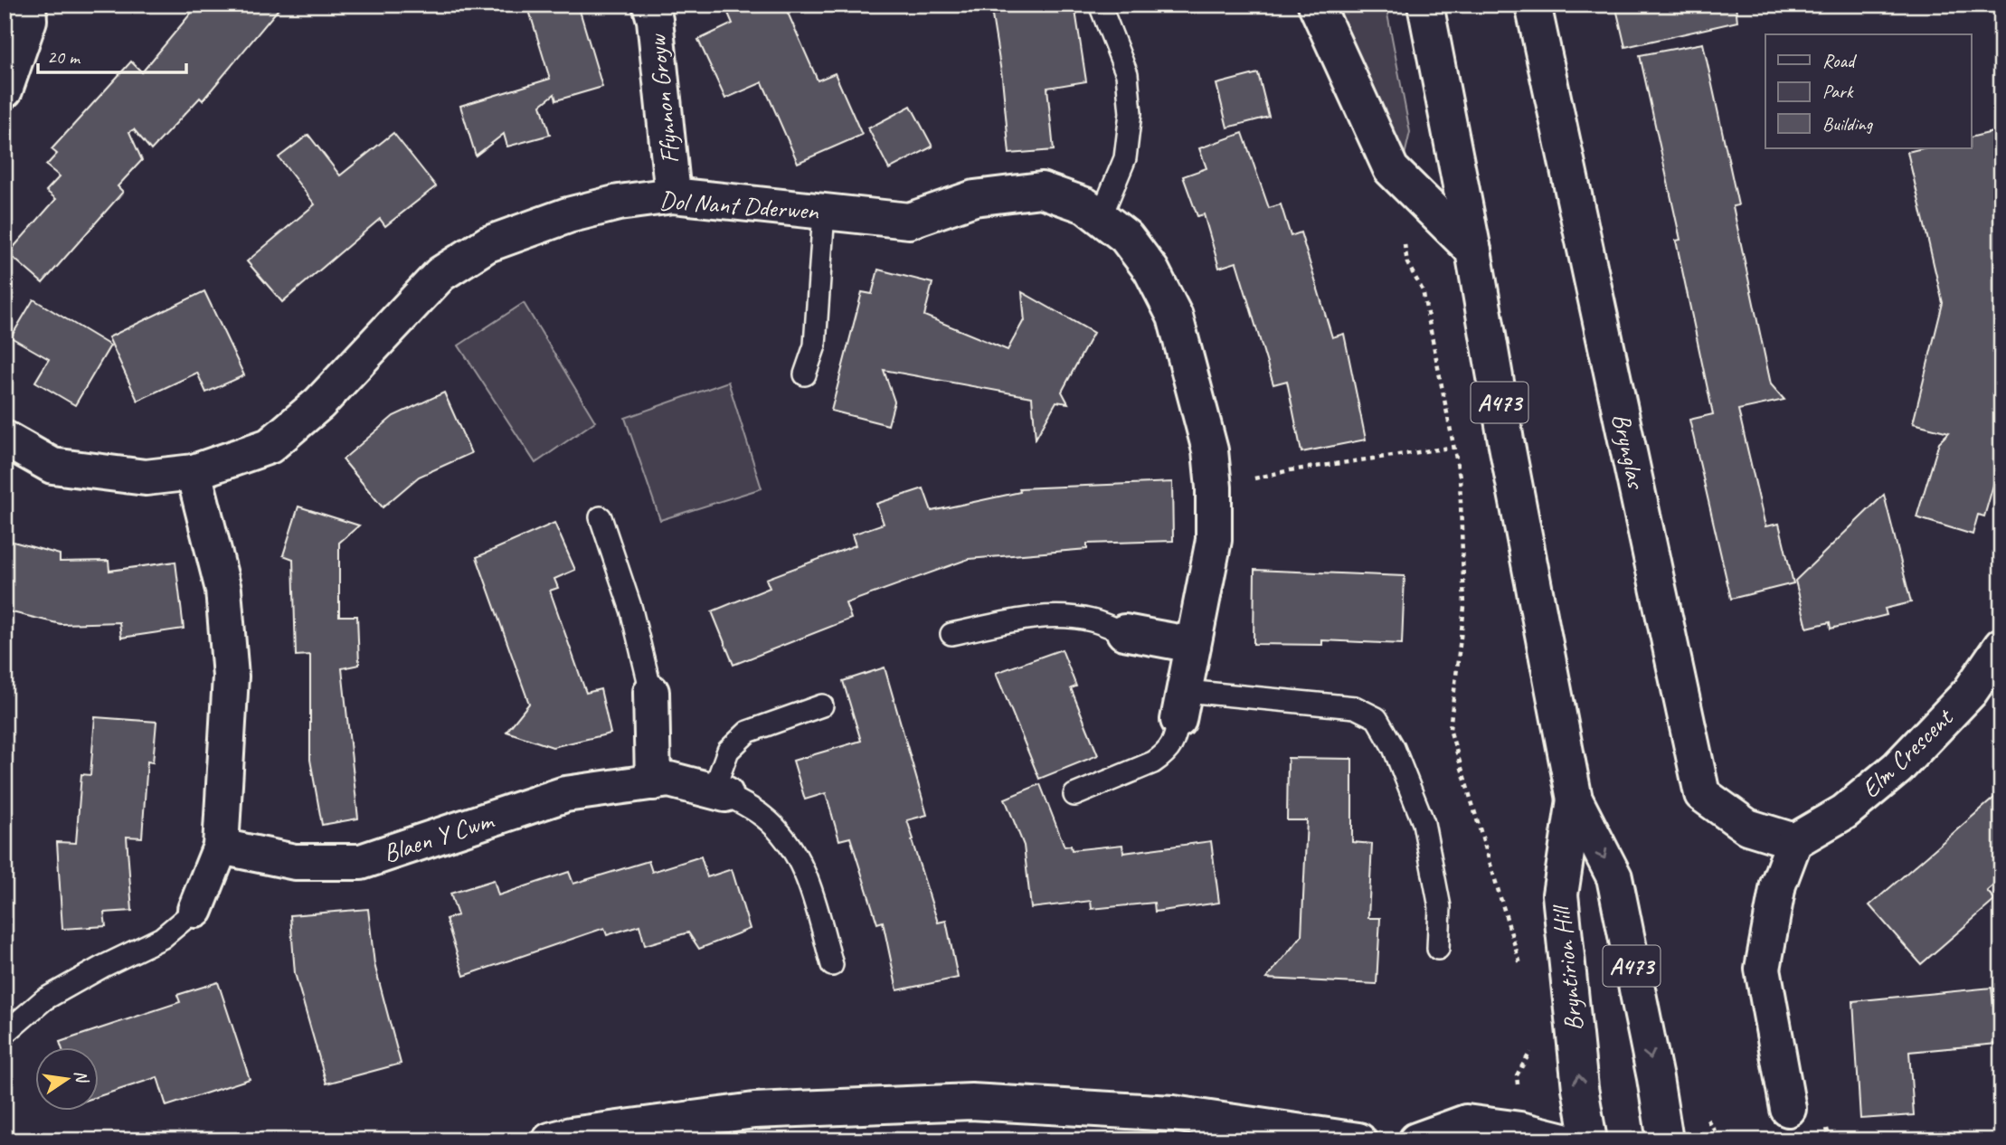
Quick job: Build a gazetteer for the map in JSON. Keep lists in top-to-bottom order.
{
  "streets": {
    "street": [
      "Ffynnon Groyw",
      "Dol Nant Dderwen",
      "A473",
      "Brynglas",
      "Elm Crescent",
      "Blaen Y Cwm",
      "Bryntirion Hill"
    ]
  },
  "crossings": [
    ["Ffynnon Groyw", "Dol Nant Dderwen"],
    ["A473", "Bryntirion Hill"],
    ["Brynglas", "Elm Crescent"]
  ],
  "legend": ["Road", "Park", "Building"],
  "scale_bar": "20 m",
  "north": "right"
}
